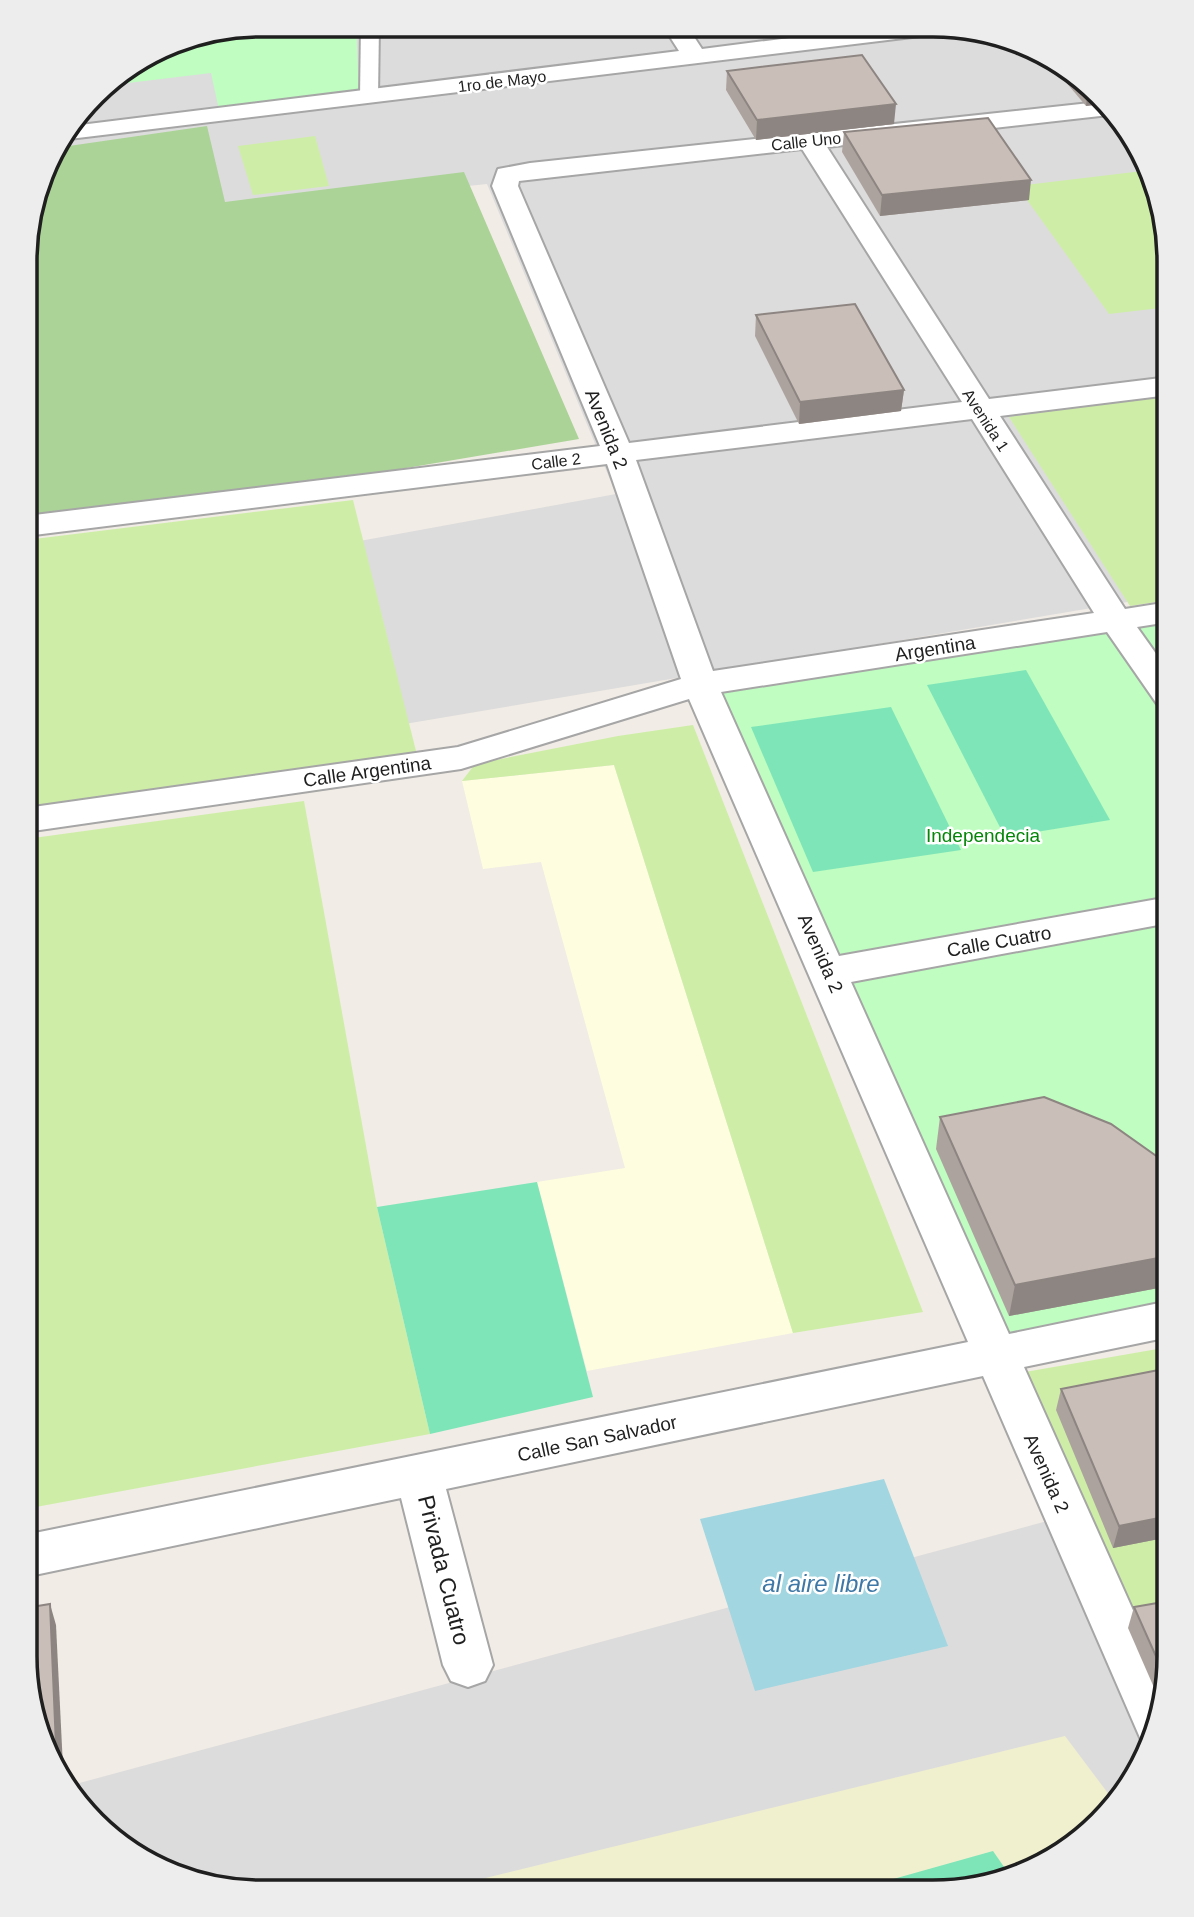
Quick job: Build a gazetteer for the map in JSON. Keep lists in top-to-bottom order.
{
  "streets": {
    "street": [
      "1ro de Mayo",
      "Calle Uno",
      "Avenida 1",
      "Avenida 2",
      "Calle 2",
      "Argentina",
      "Calle Argentina",
      "Calle Cuatro",
      "Calle San Salvador",
      "Privada Cuatro"
    ]
  },
  "crossings": [
    ["Calle Uno", "Avenida 1"],
    ["Calle Uno", "Avenida 2"],
    ["Avenida 1", "Calle 2"],
    ["Avenida 1", "Argentina"],
    ["Avenida 2", "Calle 2"],
    ["Avenida 2", "Argentina"],
    ["Avenida 2", "Calle Argentina"],
    ["Avenida 2", "Calle Cuatro"],
    ["Avenida 2", "Calle San Salvador"],
    ["Argentina", "Calle Argentina"],
    ["Calle San Salvador", "Privada Cuatro"]
  ],
  "water": ["al aire libre"],
  "parks": ["Independecia"]
}
